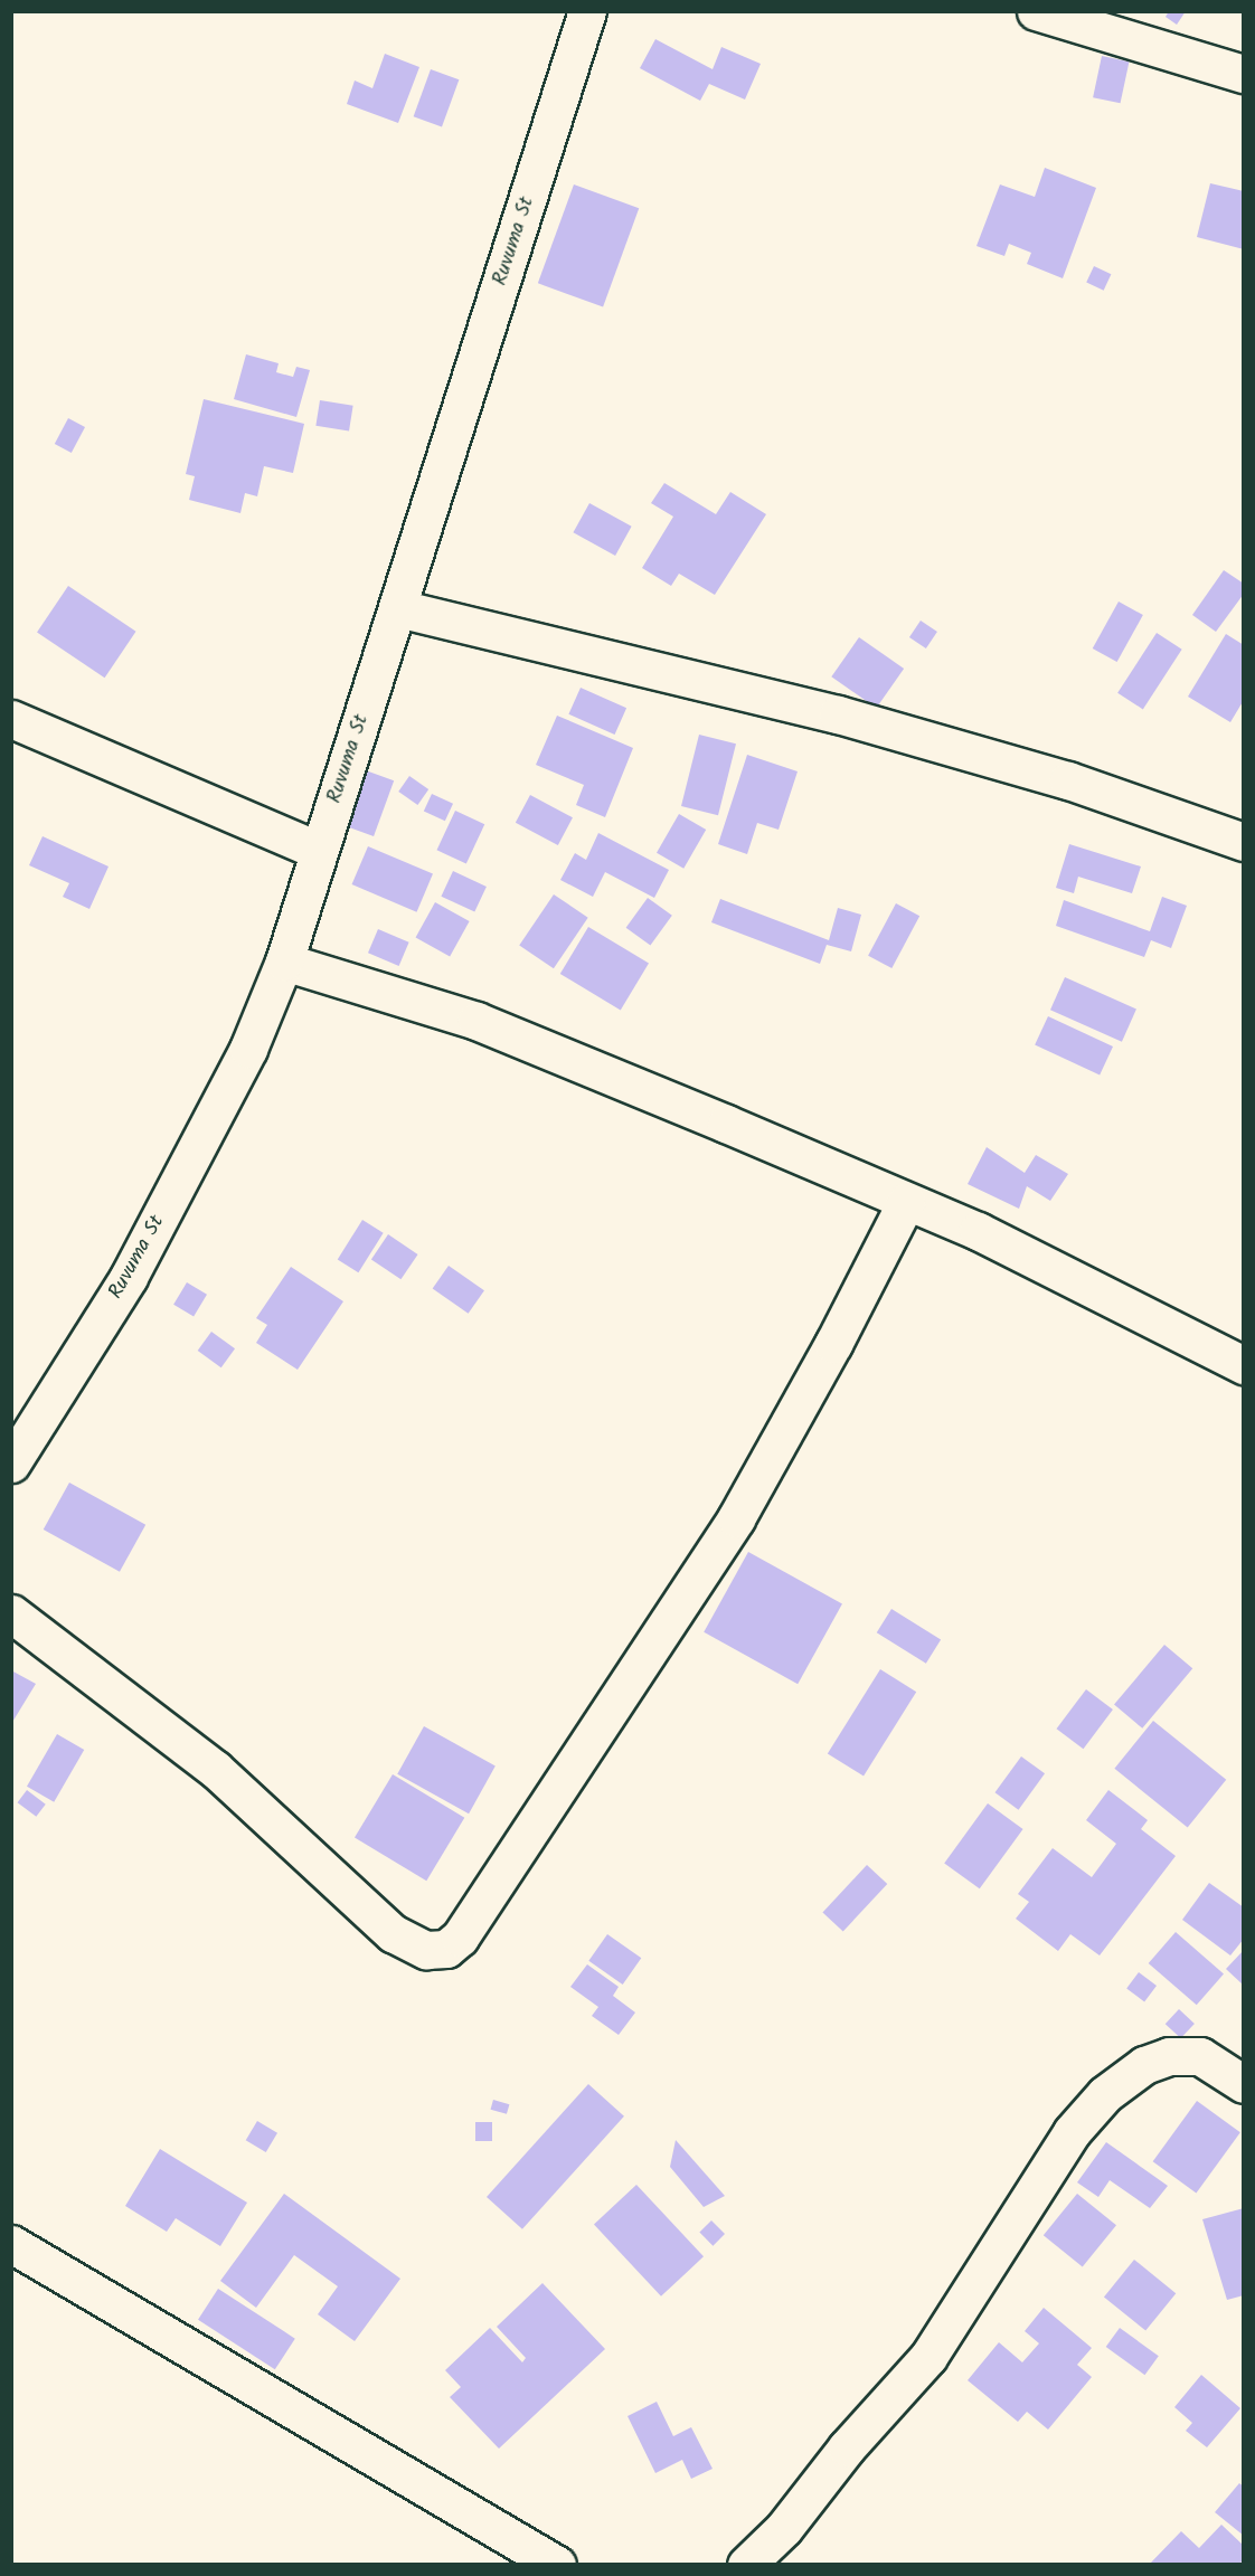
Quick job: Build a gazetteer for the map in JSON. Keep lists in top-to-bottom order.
{
  "streets": {
    "street": ["Ruvuma St"]
  }
}
